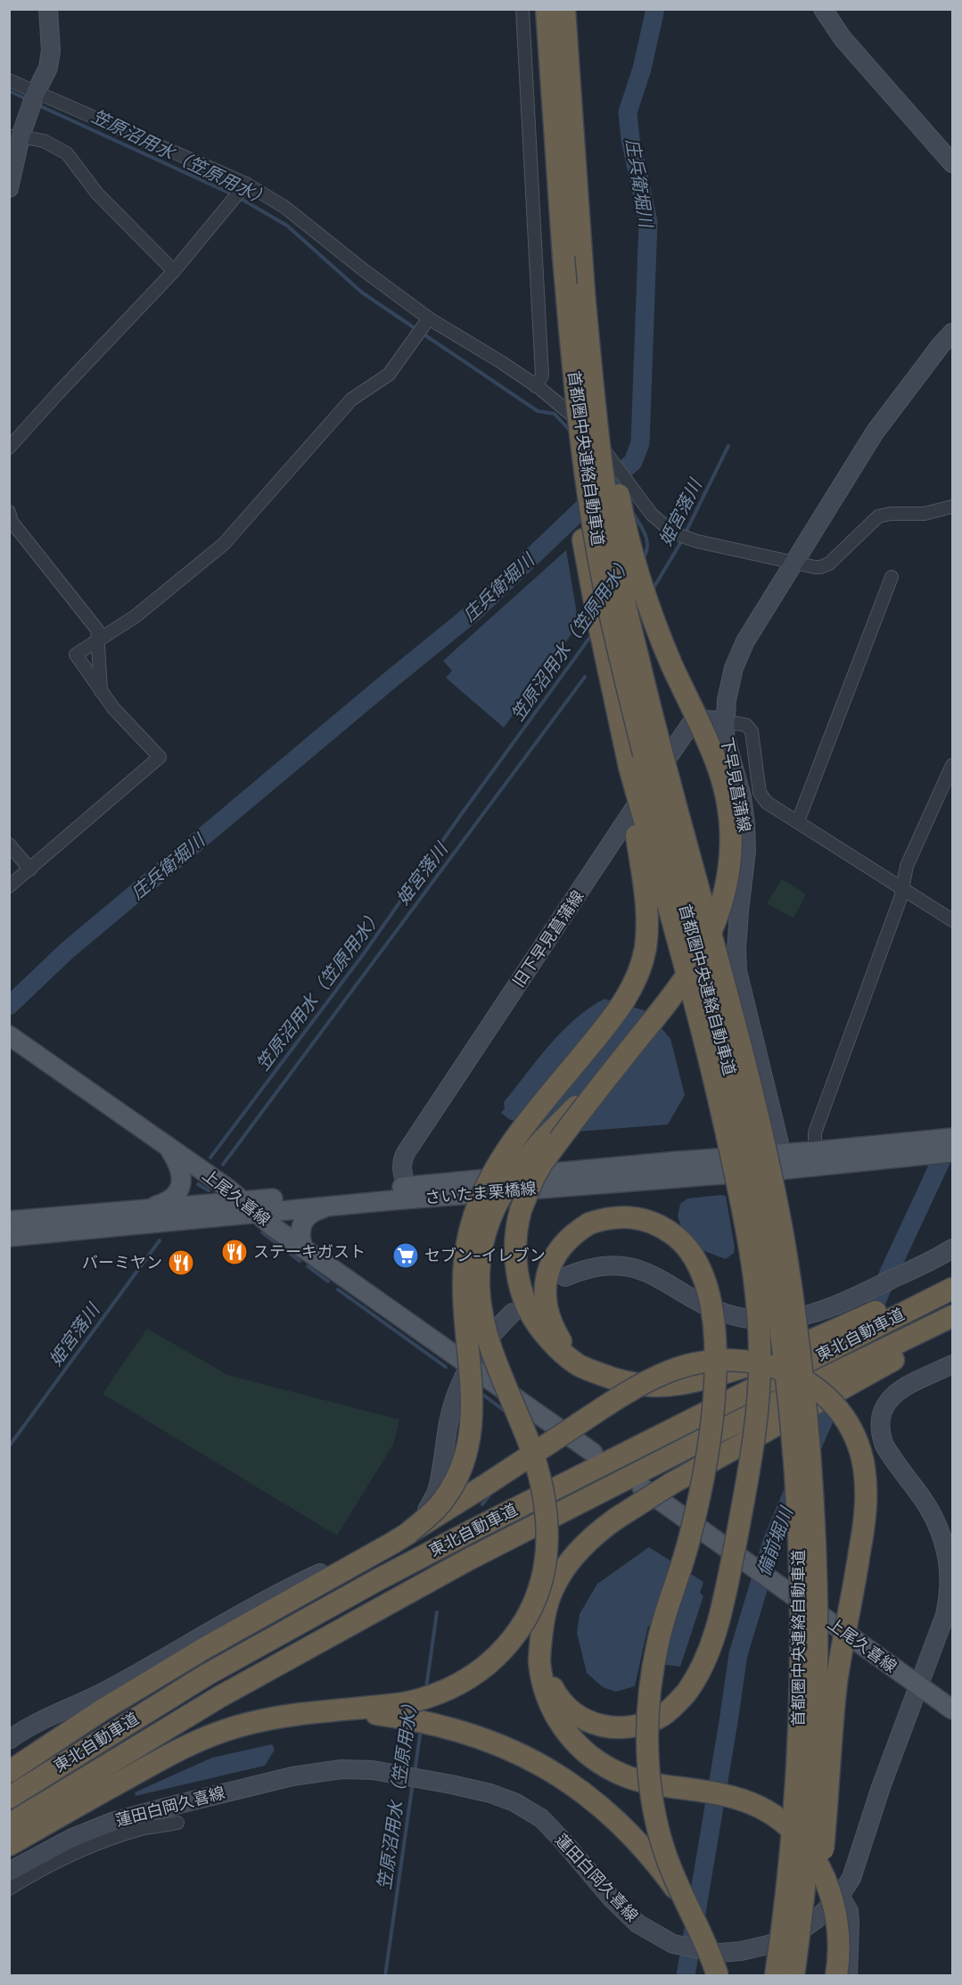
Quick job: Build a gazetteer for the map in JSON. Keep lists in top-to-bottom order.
{
  "streets": {
    "highway": ["首都圏中央連絡自動車道", "東北自動車道"],
    "main road": [
      "下早見菖蒲線",
      "旧下早見菖蒲線",
      "さいたま栗橋線",
      "上尾久喜線",
      "蓮田白岡久喜線"
    ]
  },
  "crossings": [
    ["下早見菖蒲線", "旧下早見菖蒲線"],
    ["下早見菖蒲線", "さいたま栗橋線"],
    ["旧下早見菖蒲線", "さいたま栗橋線"],
    ["さいたま栗橋線", "上尾久喜線"],
    ["上尾久喜線", "蓮田白岡久喜線"]
  ],
  "water": [
    "笠原沼用水（笠原用水）",
    "庄兵衛堀川",
    "姫宮落川",
    "備前堀川"
  ],
  "places": {
    "restaurant": ["ステーキガスト", "バーミヤン"],
    "supermarket": ["セブン-イレブン"]
  }
}
